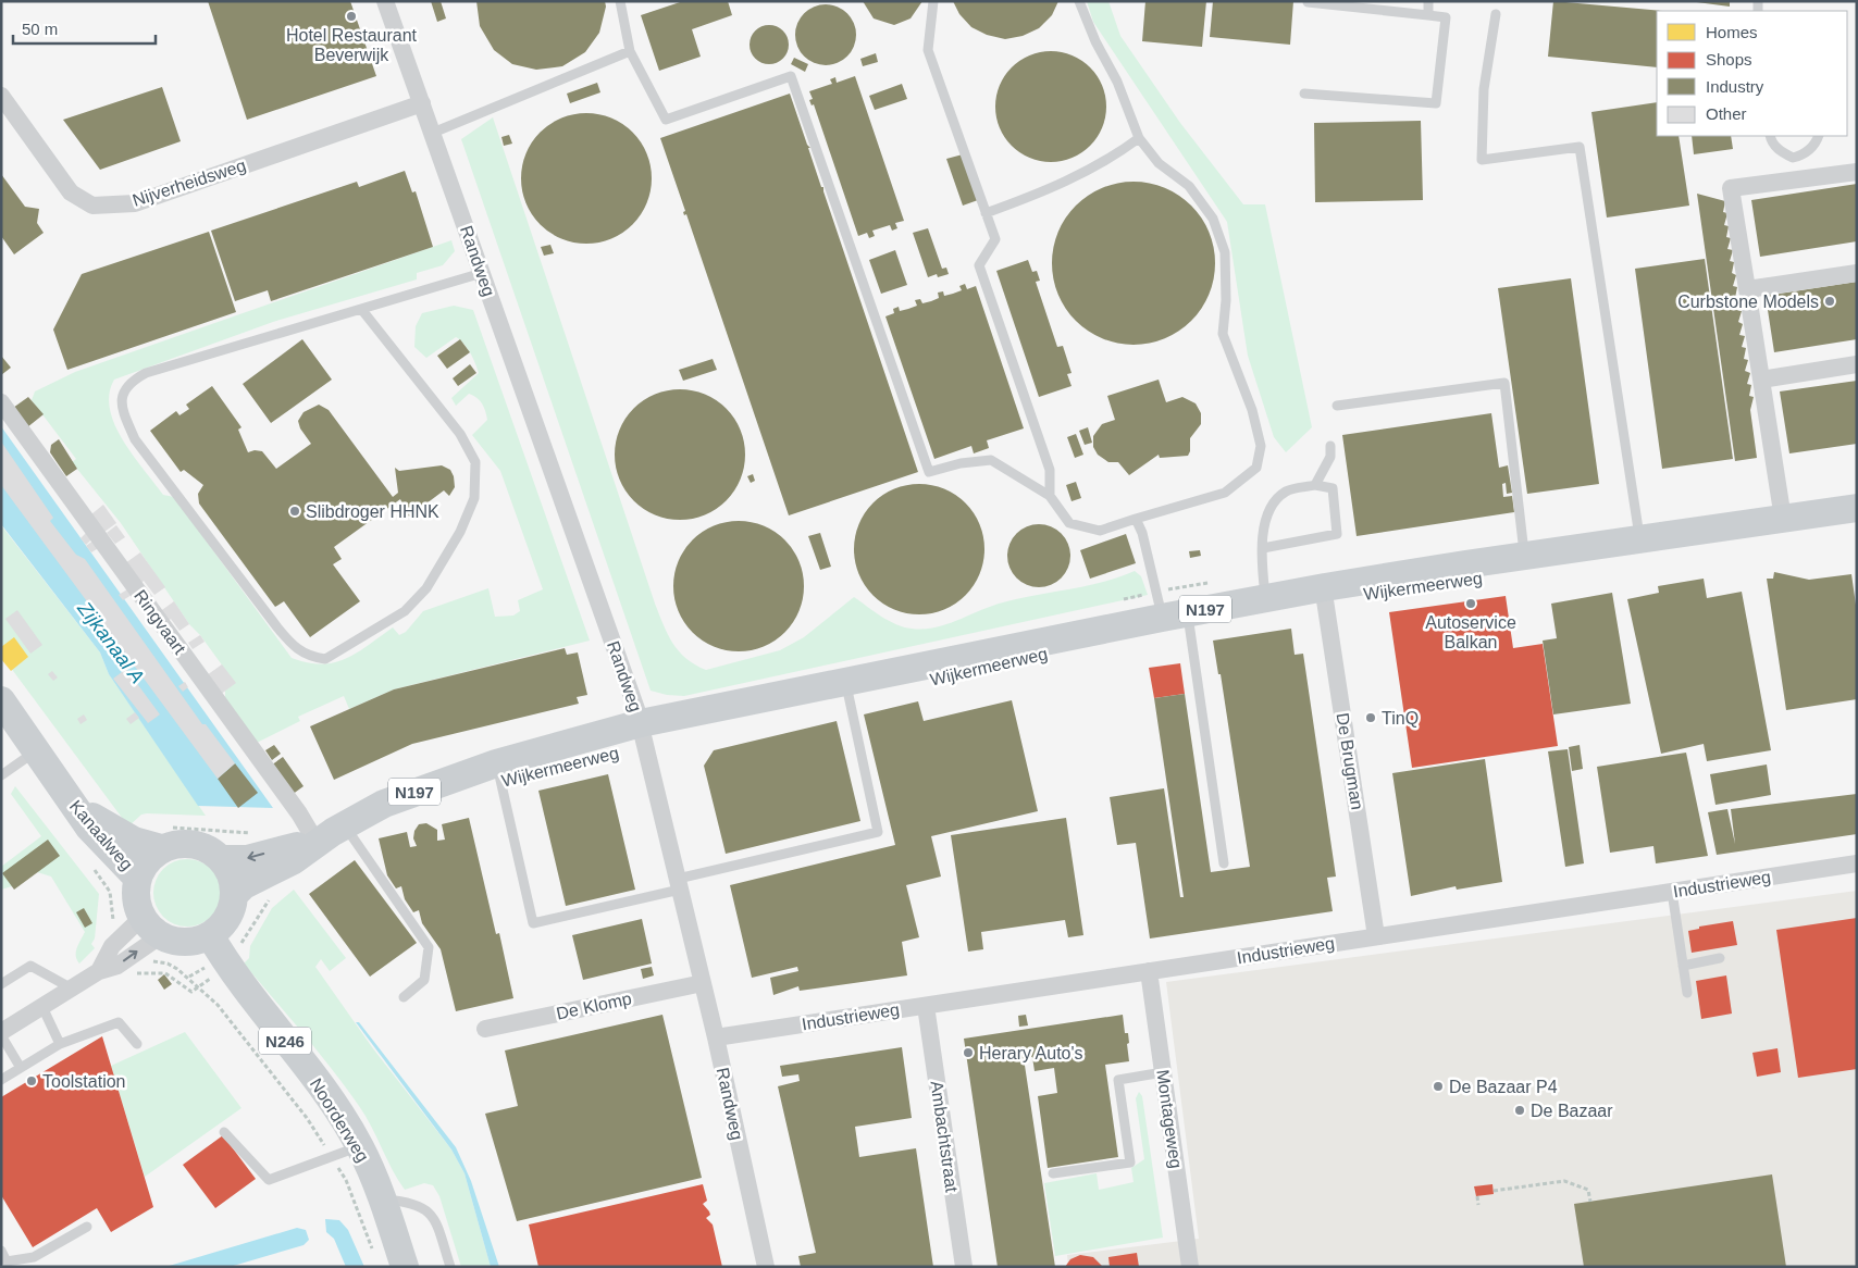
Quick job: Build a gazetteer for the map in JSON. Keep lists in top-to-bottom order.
{
  "streets": {
    "main road": [
      "Wijkermeerweg",
      "N197",
      "Kanaalweg",
      "N246",
      "Noorderweg"
    ],
    "street": [
      "Nijverheidsweg",
      "Randweg",
      "Ringvaart",
      "De Brugman",
      "Industrieweg",
      "De Klomp",
      "Montageweg",
      "Ambachtstraat"
    ]
  },
  "crossings": [
    ["Nijverheidsweg", "Randweg"],
    ["Randweg", "Wijkermeerweg"],
    ["Randweg", "Industrieweg"],
    ["Randweg", "De Klomp"],
    ["Wijkermeerweg", "Ringvaart"],
    ["Wijkermeerweg", "De Brugman"],
    ["De Brugman", "Industrieweg"],
    ["Industrieweg", "Montageweg"],
    ["Industrieweg", "Ambachtstraat"]
  ],
  "water": ["Zijkanaal A"],
  "places": [
    "Hotel Restaurant Beverwijk",
    "Curbstone Models",
    "Slibdroger HHNK",
    "Autoservice Balkan",
    "TinQ",
    "Herary Auto's",
    "Toolstation",
    "De Bazaar P4",
    "De Bazaar"
  ],
  "legend": [
    "Homes",
    "Shops",
    "Industry",
    "Other"
  ],
  "scale_bar": "50 m"
}
